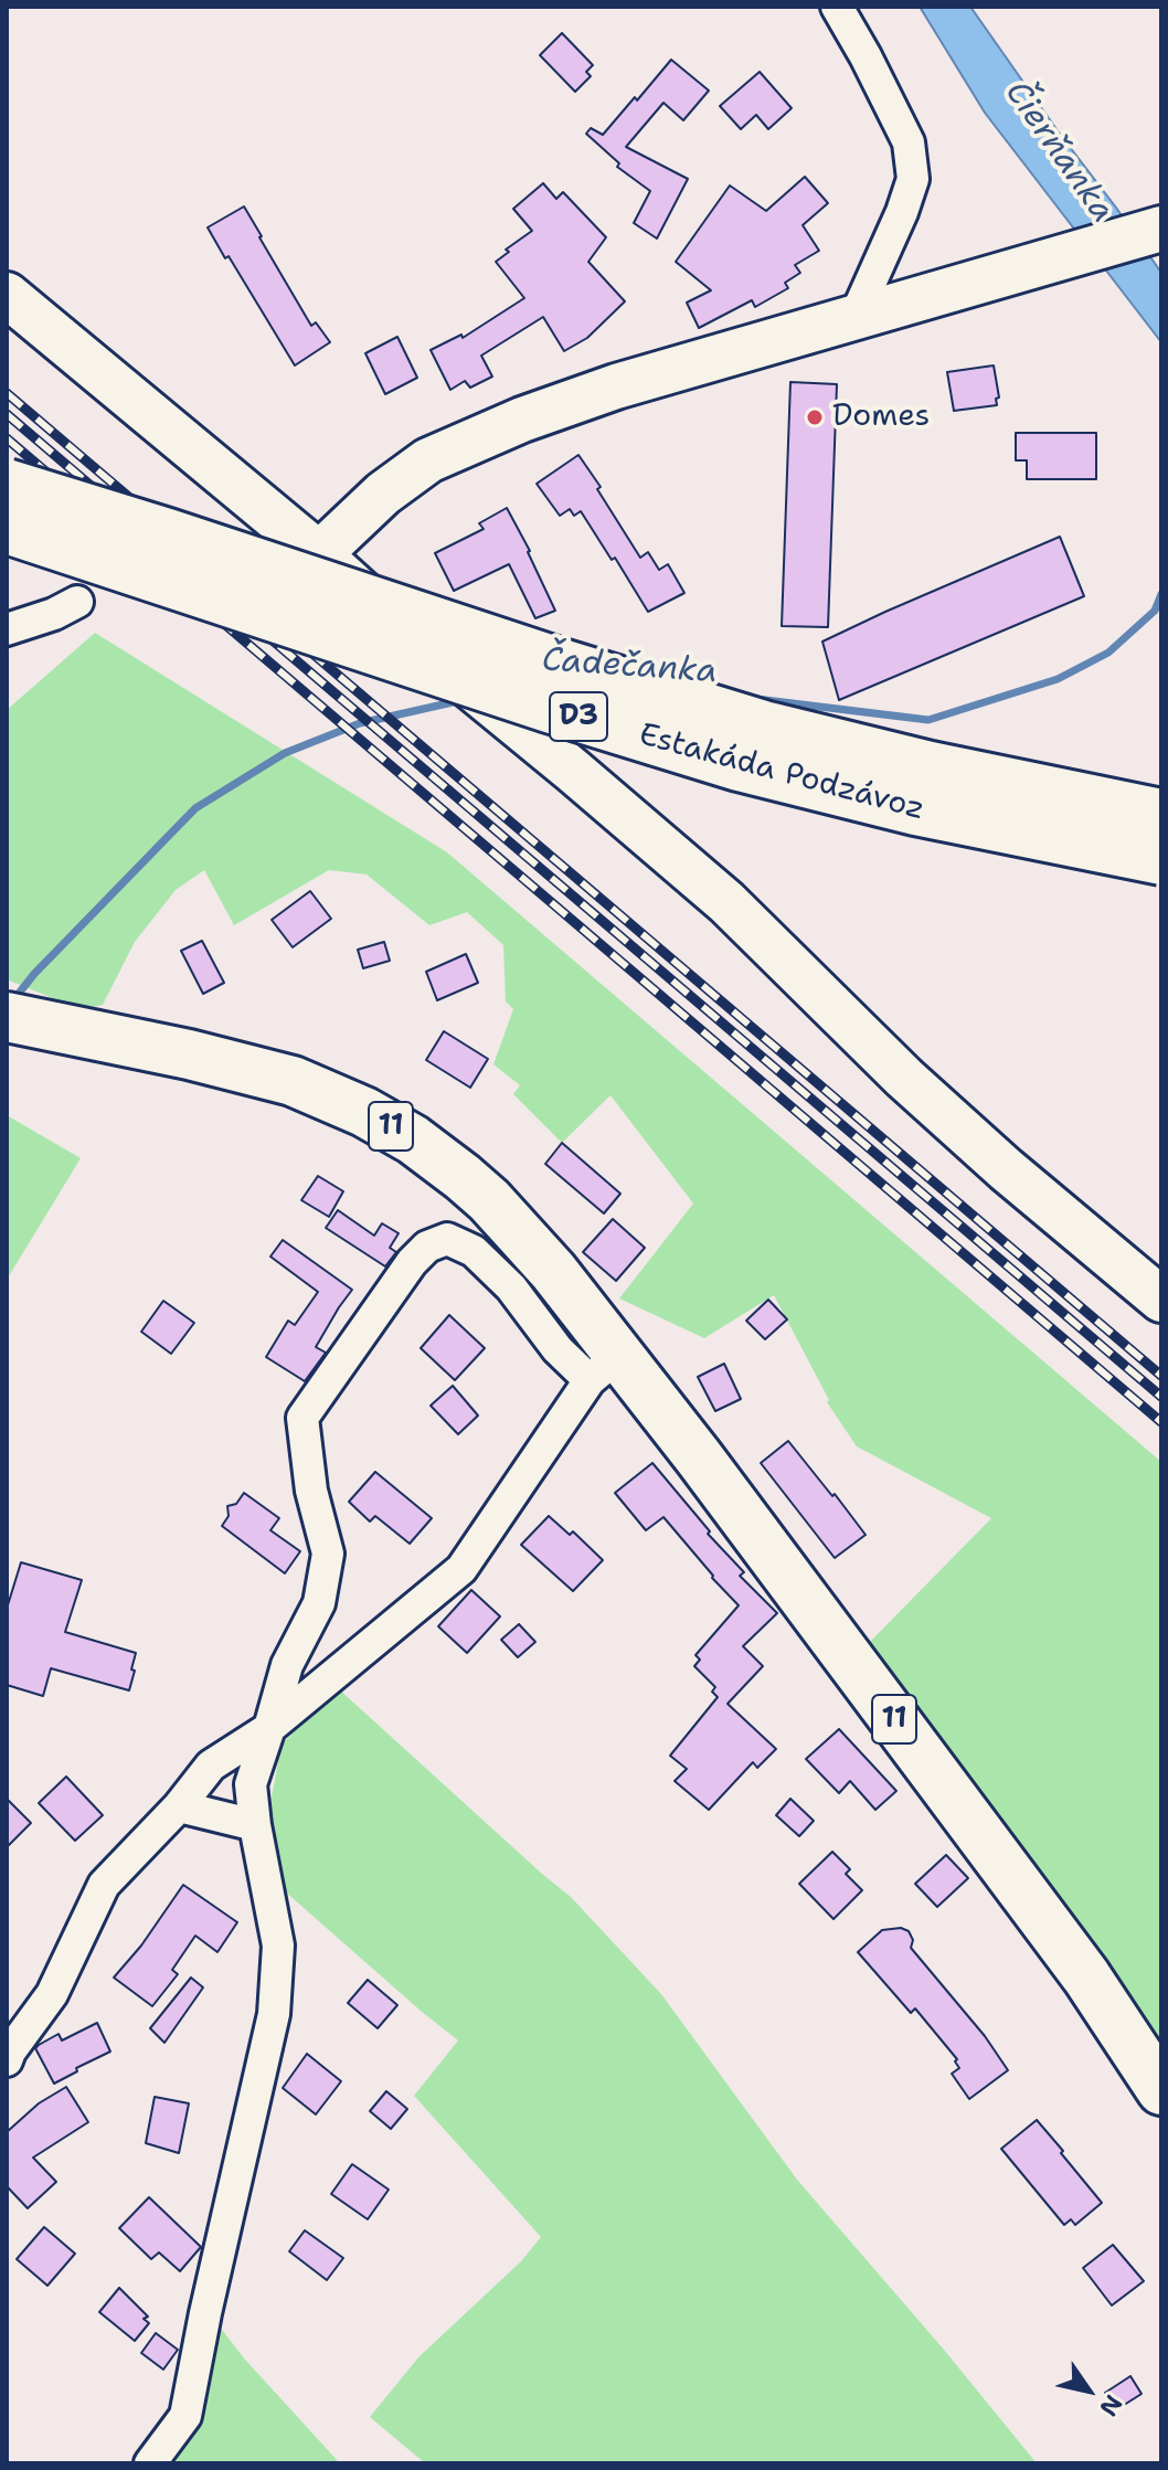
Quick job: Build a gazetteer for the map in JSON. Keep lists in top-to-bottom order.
{
  "streets": {
    "main road": ["D3", "Estakáda Podzávoz", "11"]
  },
  "water": ["Čierňanka", "Čadečanka"],
  "places": ["Domes"],
  "north": "bottom right"
}
